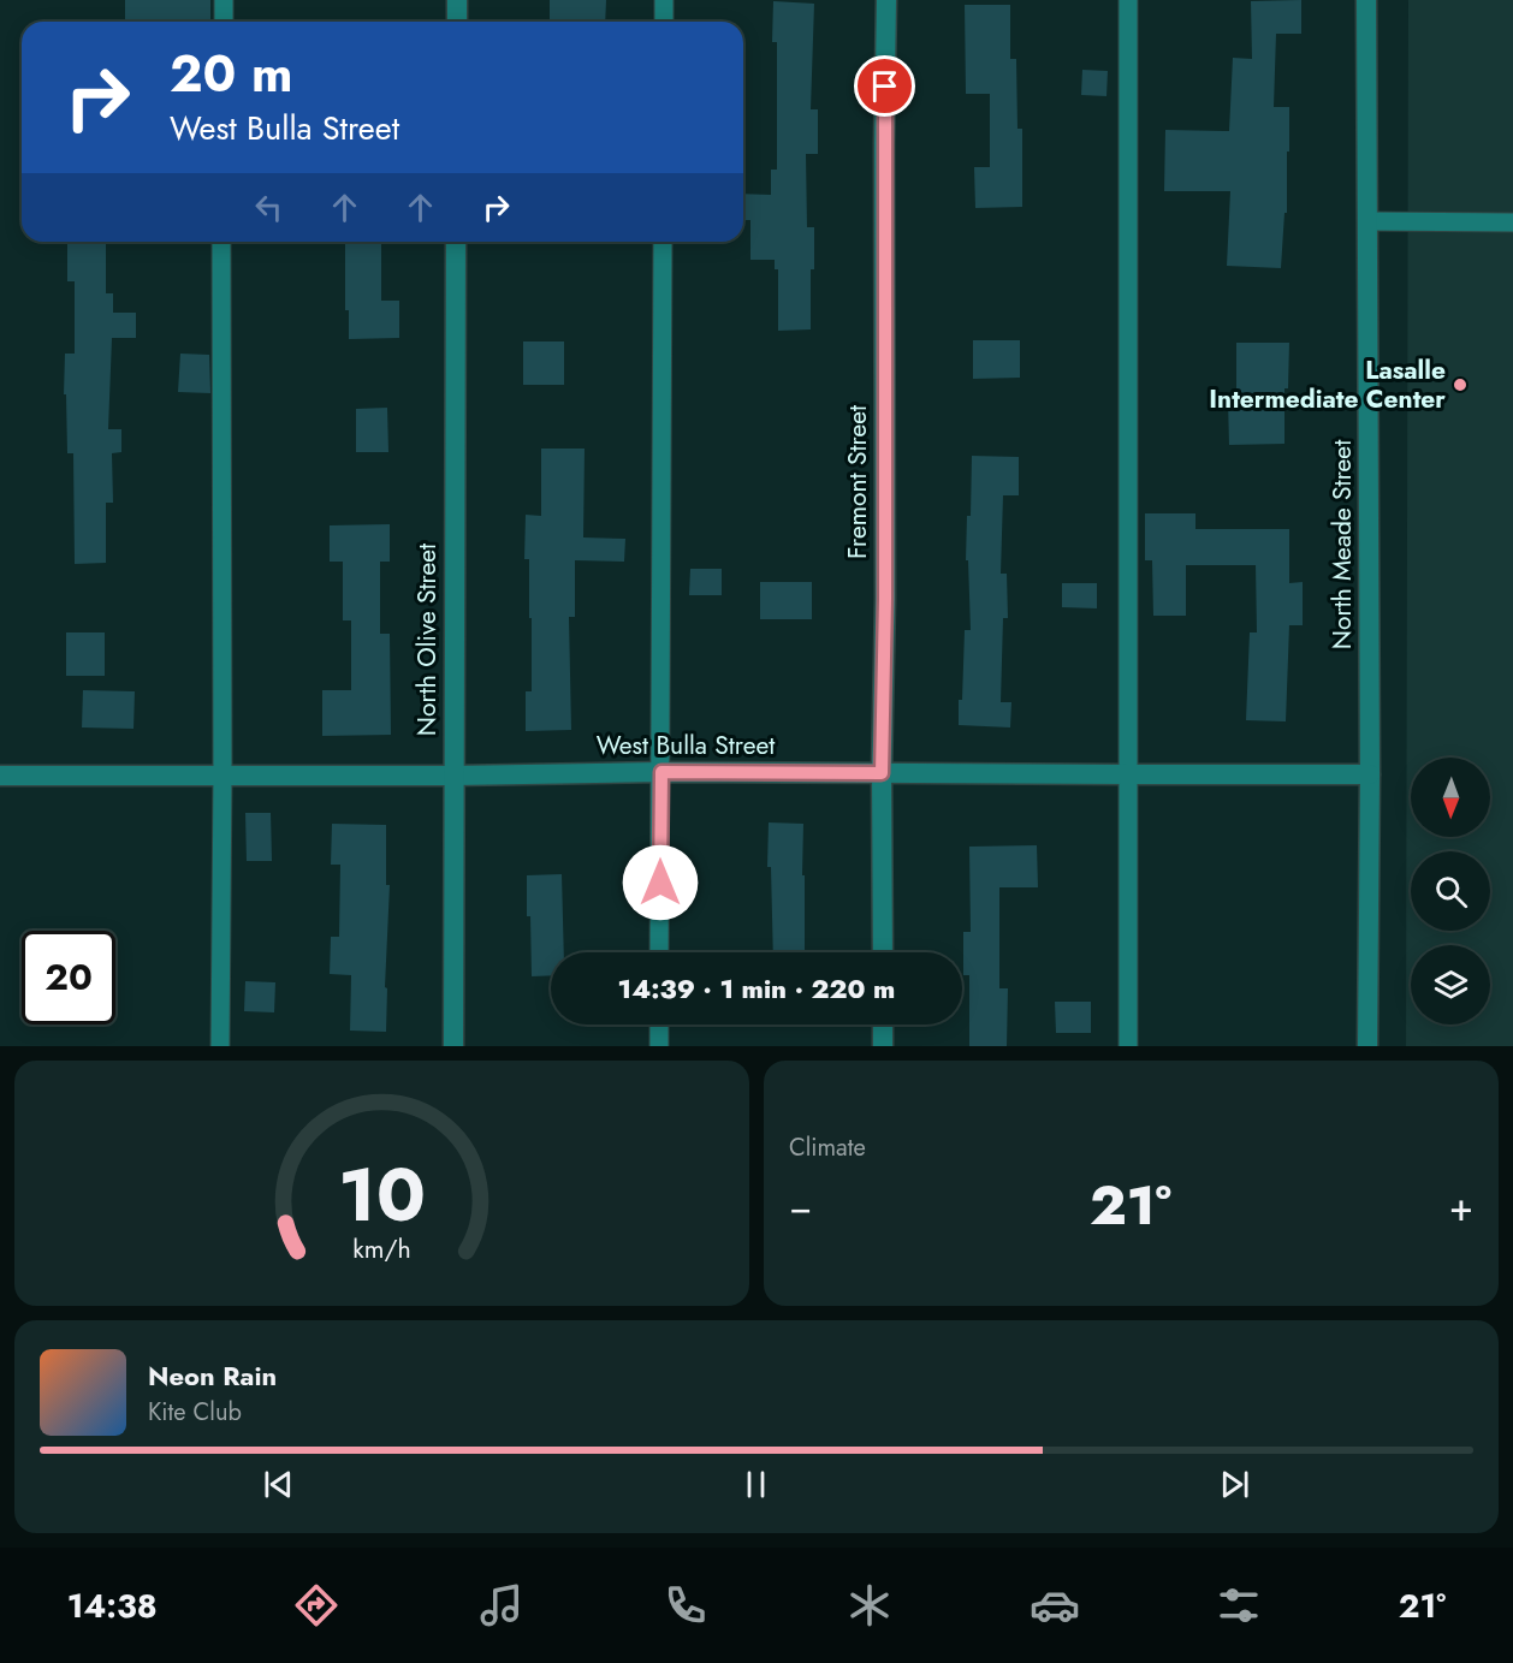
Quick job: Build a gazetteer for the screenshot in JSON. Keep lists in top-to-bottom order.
{
  "streets": {
    "street": [
      "Fremont Street",
      "North Meade Street",
      "North Olive Street",
      "West Bulla Street"
    ]
  },
  "crossings": [
    ["Fremont Street", "West Bulla Street"],
    ["North Meade Street", "West Bulla Street"],
    ["North Olive Street", "West Bulla Street"]
  ],
  "places": ["Lasalle Intermediate Center"],
  "north": "bottom",
  "page": {
    "turn": ["20 m", "West Bulla Street"],
    "limit": "20",
    "trip": "14:39 · 1 min · 220 m",
    "tile": "Climate",
    "heat": ["−", "21°", "+"],
    "song": ["Neon Rain", "Kite Club"],
    "tabs": ["14:38", "21°"],
    "gauge": ["10", "km/h"]
  }
}
